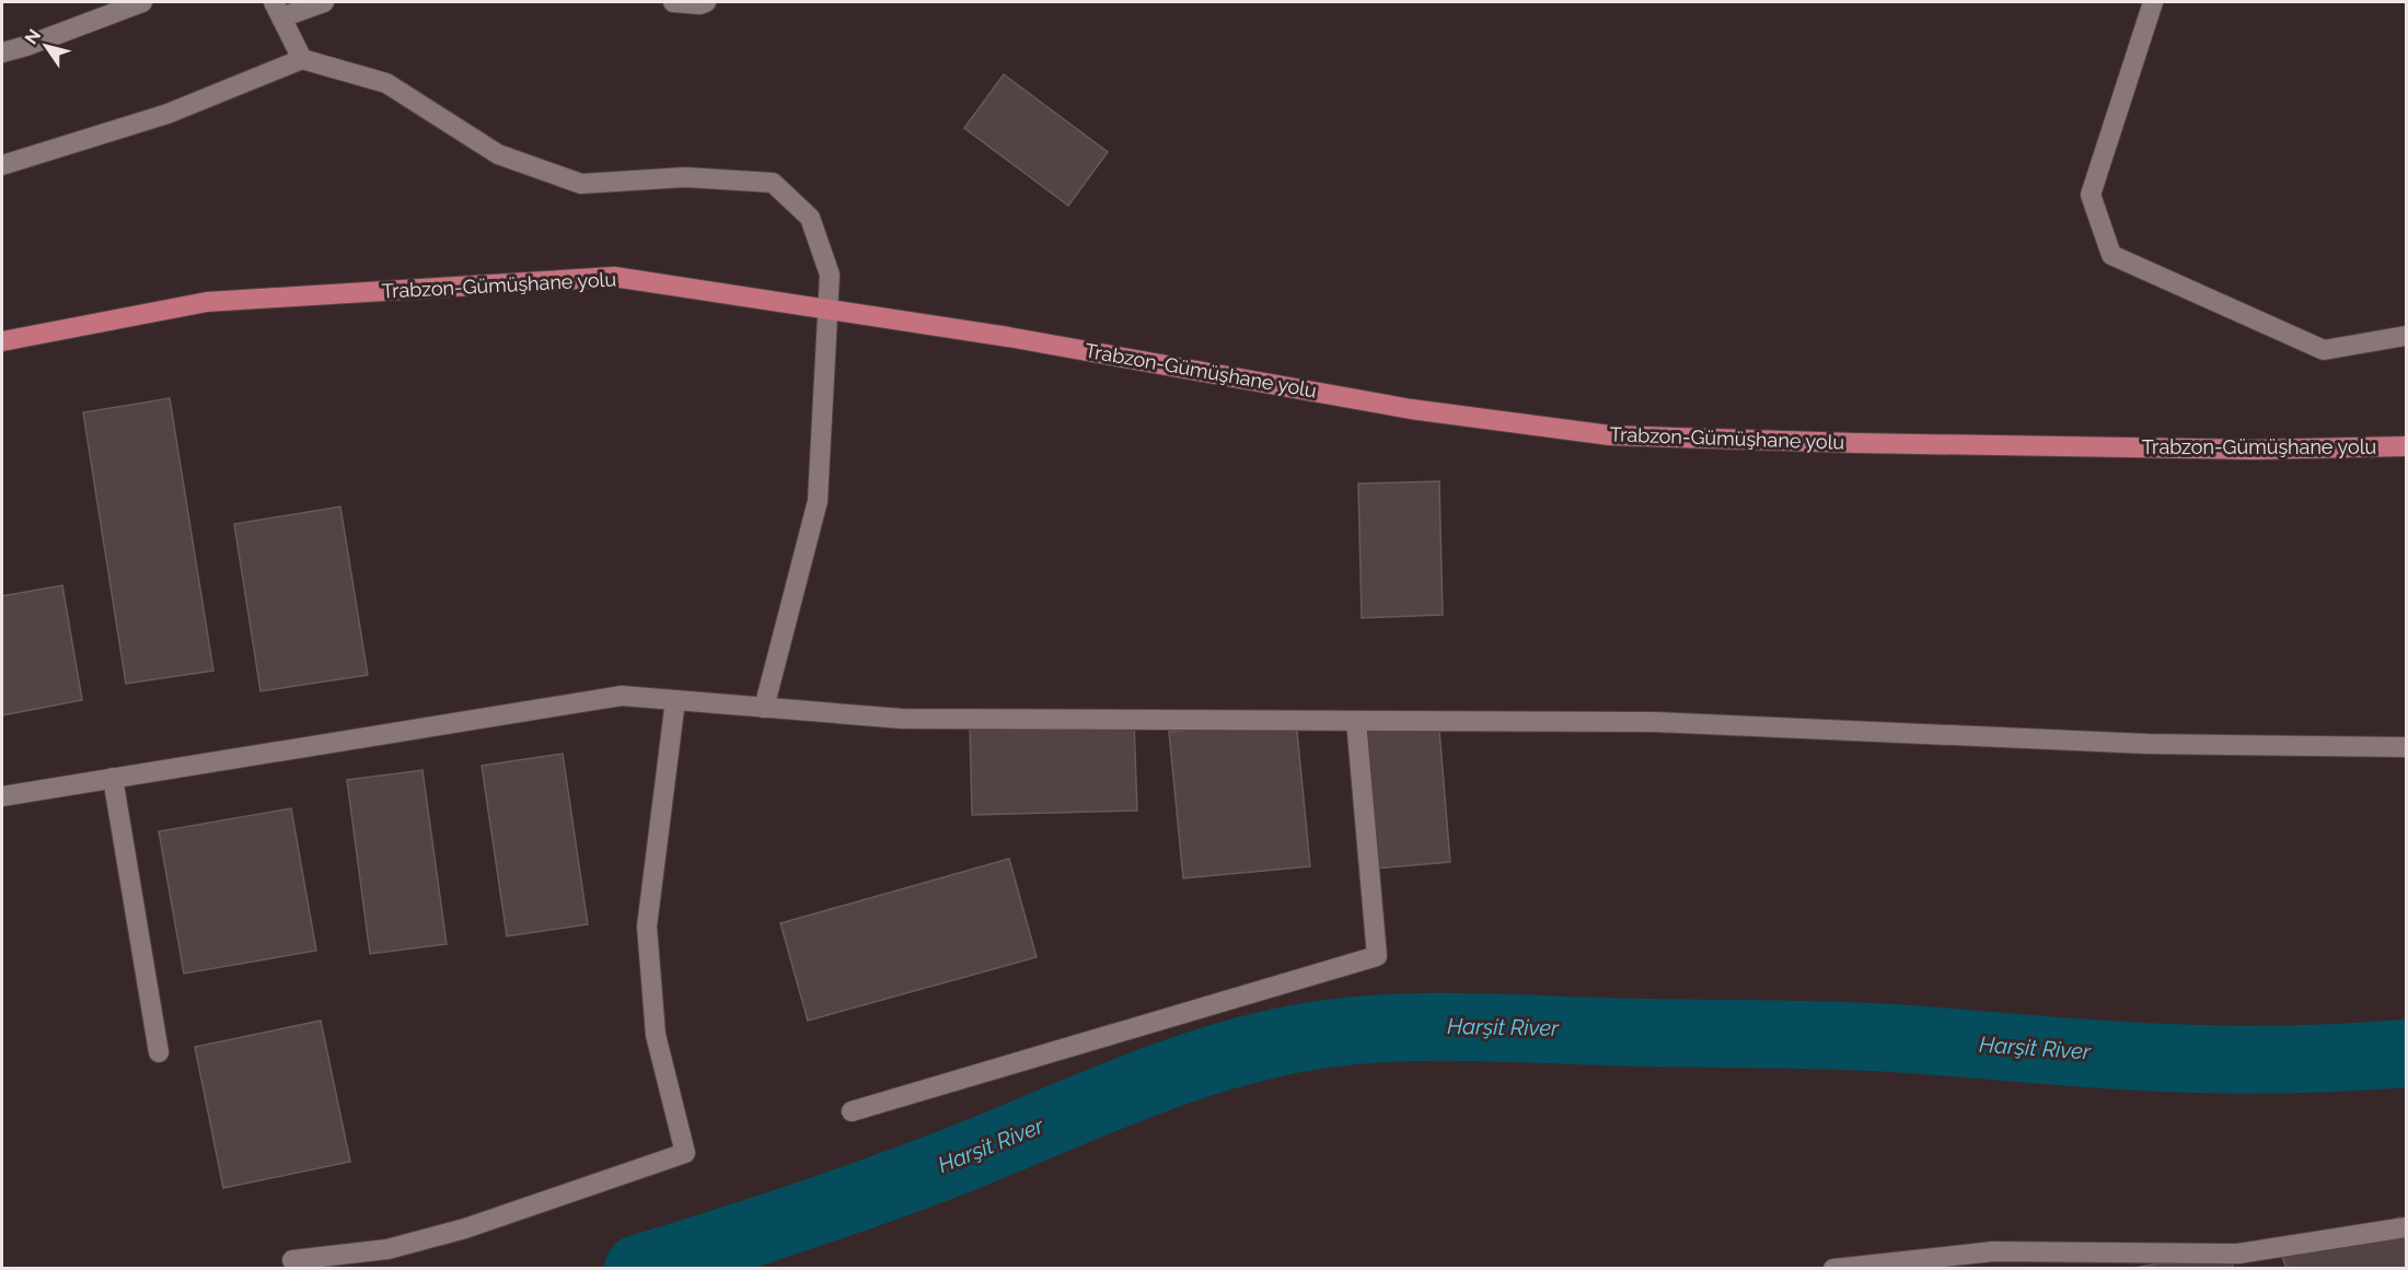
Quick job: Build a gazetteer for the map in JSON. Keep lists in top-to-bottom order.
{
  "streets": {
    "main road": ["Trabzon-Gümüşhane yolu"]
  },
  "water": ["Harşit River"],
  "north": "top left"
}
